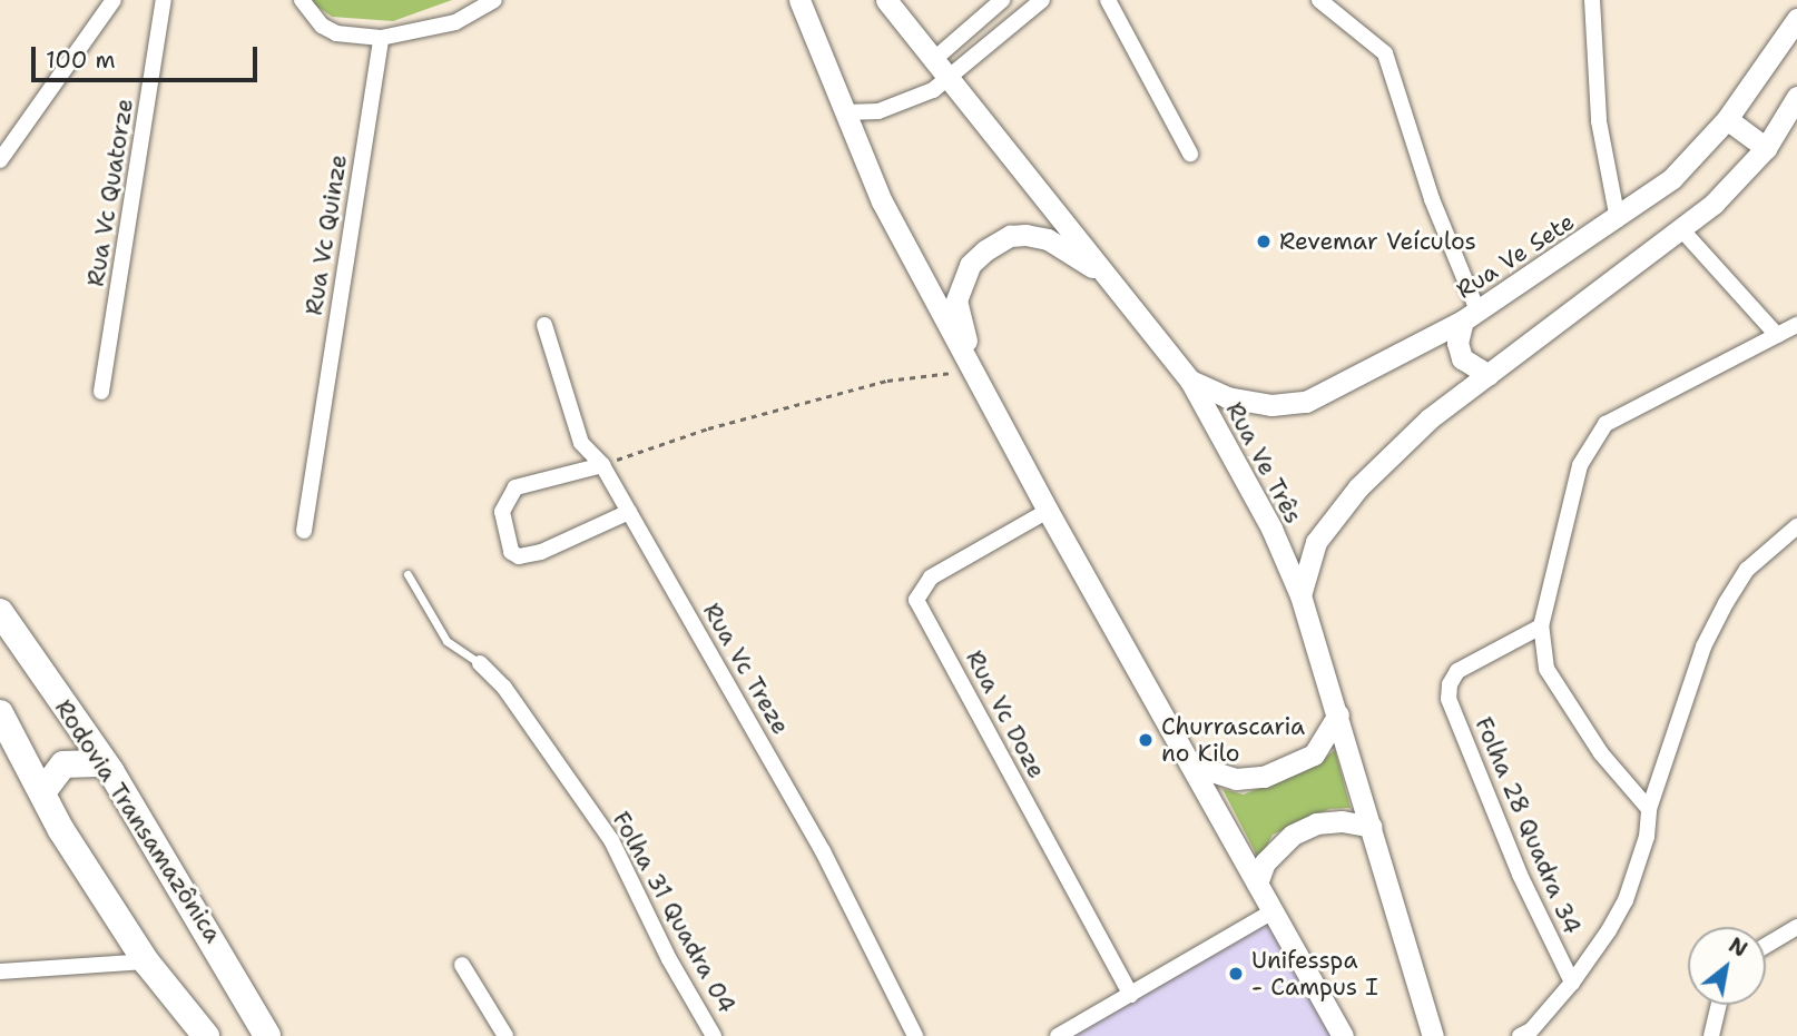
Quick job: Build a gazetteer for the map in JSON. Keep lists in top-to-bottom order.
{
  "streets": {
    "highway": ["Rodovia Transamazônica"],
    "main road": ["Rua Ve Sete", "Rua Ve Três"],
    "street": [
      "Rua Vc Quatorze",
      "Rua Vc Quinze",
      "Rua Vc Treze",
      "Rua Vc Doze",
      "Folha 28 Quadra 34",
      "Folha 31 Quadra 04"
    ]
  },
  "crossings": [
    ["Rua Ve Sete", "Rua Ve Três"]
  ],
  "places": ["Revemar Veículos", "Churrascaria no Kilo", "Unifesspa - Campus I"],
  "scale_bar": "100 m",
  "north": "top right"
}
